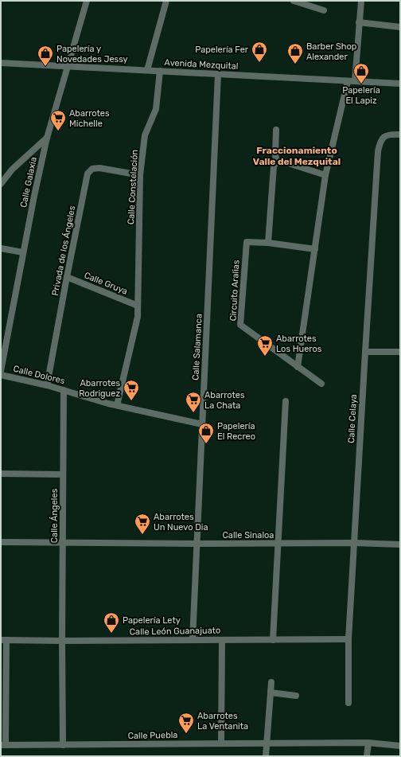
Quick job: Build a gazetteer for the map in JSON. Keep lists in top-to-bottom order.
{
  "streets": {
    "street": [
      "Avenida Mezquital",
      "Calle Galaxia",
      "Calle Constelación",
      "Privada de los Ángeles",
      "Calle Gruya",
      "Circuito Aralias",
      "Calle Salamanca",
      "Calle Dolores",
      "Calle Celaya",
      "Calle Ángeles",
      "Calle Sinaloa",
      "Calle León Guanajuato",
      "Calle Puebla"
    ]
  },
  "crossings": [
    ["Avenida Mezquital", "Calle Galaxia"],
    ["Avenida Mezquital", "Calle Constelación"],
    ["Avenida Mezquital", "Calle Salamanca"],
    ["Calle Constelación", "Privada de los Ángeles"],
    ["Calle Constelación", "Calle Gruya"],
    ["Calle Constelación", "Calle Dolores"],
    ["Privada de los Ángeles", "Calle Gruya"],
    ["Privada de los Ángeles", "Calle Dolores"],
    ["Calle Salamanca", "Calle Dolores"],
    ["Calle Salamanca", "Calle Sinaloa"],
    ["Calle Salamanca", "Calle León Guanajuato"],
    ["Calle Dolores", "Calle Ángeles"],
    ["Calle Celaya", "Calle Sinaloa"],
    ["Calle Celaya", "Calle León Guanajuato"],
    ["Calle Ángeles", "Calle Sinaloa"],
    ["Calle Ángeles", "Calle León Guanajuato"],
    ["Calle Ángeles", "Calle Puebla"]
  ],
  "districts": ["Fraccionamiento Valle del Mezquital"],
  "places": {
    "shop": [
      "Papelería Fer",
      "Barber Shop Alexander",
      "Papelería y Novedades Jessy",
      "Papelería El Lapiz",
      "Papelería El Recreo",
      "Papelería Lety"
    ],
    "supermarket": [
      "Abarrotes Michelle",
      "Abarrotes Los Hueros",
      "Abarrotes Rodriguez",
      "Abarrotes La Chata",
      "Abarrotes Un Nuevo Dia",
      "Abarrotes La Ventanita"
    ]
  }
}
